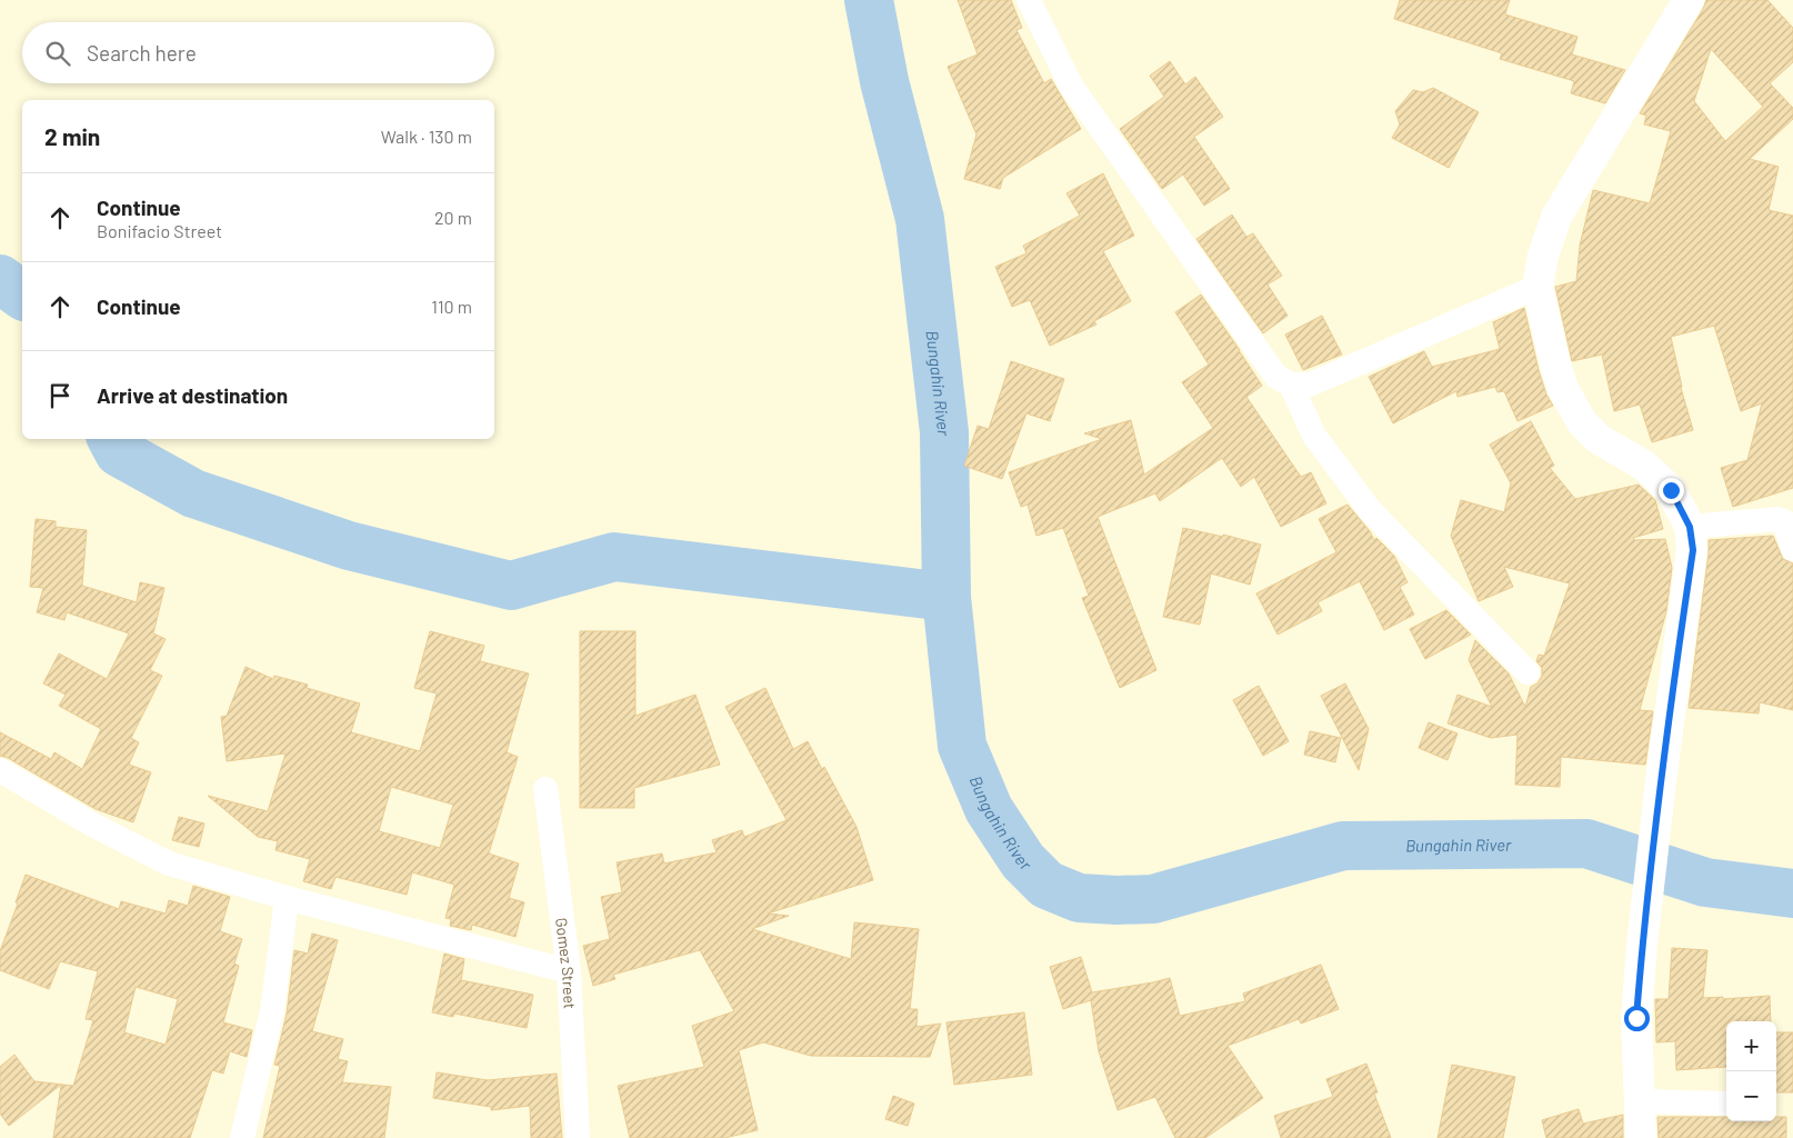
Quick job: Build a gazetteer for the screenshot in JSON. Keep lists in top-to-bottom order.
{
  "streets": {
    "street": ["Gomez Street"]
  },
  "water": ["Bungahin River"],
  "page": {
    "search": "Search here",
    "heading": ["2 min", "Walk · 130 m"],
    "list": [
      ["Continue", "Bonifacio Street", "20 m"],
      ["Continue", "110 m"],
      "Arrive at destination"
    ],
    "map_buttons": ["+", "−"]
  }
}
